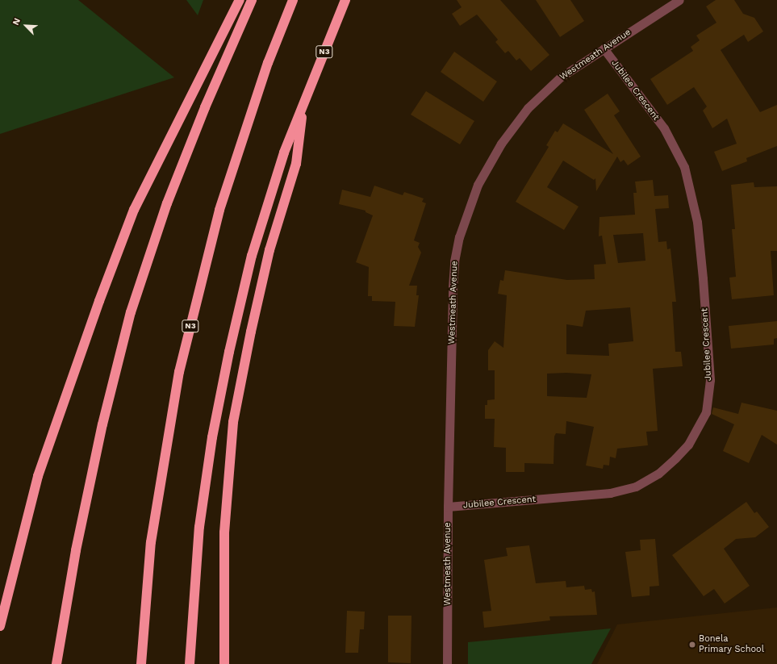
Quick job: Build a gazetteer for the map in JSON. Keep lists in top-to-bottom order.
{
  "streets": {
    "highway": ["N3"],
    "street": ["Westmeath Avenue", "Jubilee Crescent"]
  },
  "crossings": [
    ["Westmeath Avenue", "Jubilee Crescent"]
  ],
  "places": ["Bonela Primary School"],
  "north": "top left"
}
